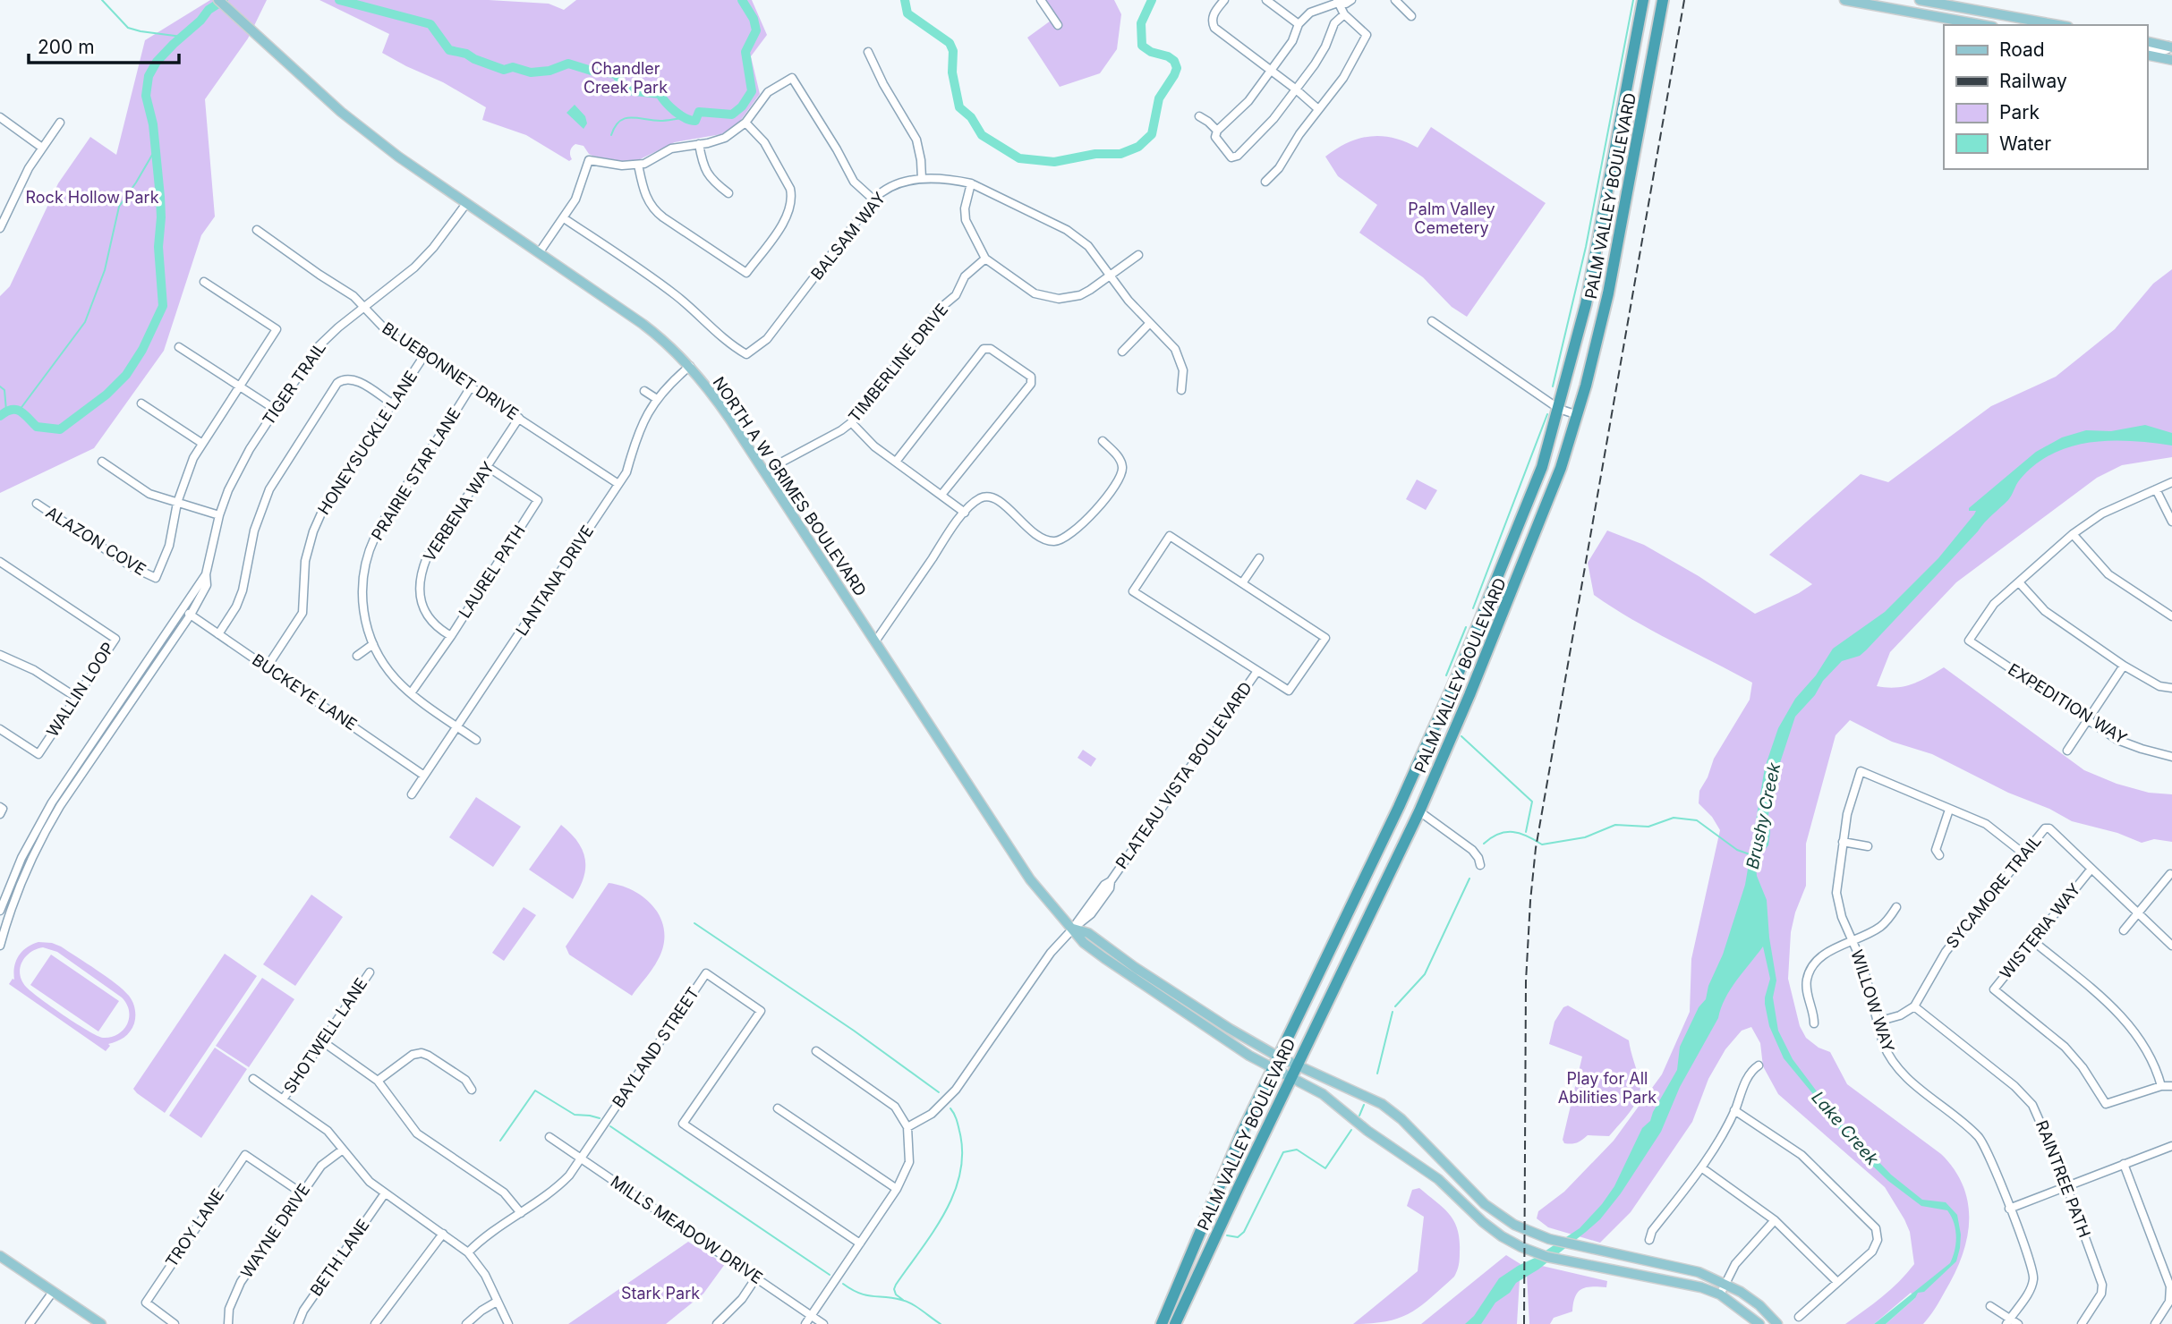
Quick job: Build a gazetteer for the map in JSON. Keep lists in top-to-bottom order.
{
  "streets": {
    "highway": ["PALM VALLEY BOULEVARD"],
    "main road": ["NORTH A W GRIMES BOULEVARD"],
    "street": [
      "BALSAM WAY",
      "TIMBERLINE DRIVE",
      "BLUEBONNET DRIVE",
      "TIGER TRAIL",
      "HONEYSUCKLE LANE",
      "PRAIRIE STAR LANE",
      "VERBENA WAY",
      "ALAZON COVE",
      "LAUREL PATH",
      "LANTANA DRIVE",
      "WALLIN LOOP",
      "BUCKEYE LANE",
      "EXPEDITION WAY",
      "PLATEAU VISTA BOULEVARD",
      "SYCAMORE TRAIL",
      "WISTERIA WAY",
      "WILLOW WAY",
      "SHOTWELL LANE",
      "BAYLAND STREET",
      "RAINTREE PATH",
      "TROY LANE",
      "MILLS MEADOW DRIVE",
      "WAYNE DRIVE",
      "BETH LANE"
    ]
  },
  "crossings": [
    ["PALM VALLEY BOULEVARD", "NORTH A W GRIMES BOULEVARD"],
    ["TIMBERLINE DRIVE", "NORTH A W GRIMES BOULEVARD"],
    ["BLUEBONNET DRIVE", "TIGER TRAIL"],
    ["BLUEBONNET DRIVE", "HONEYSUCKLE LANE"],
    ["BLUEBONNET DRIVE", "PRAIRIE STAR LANE"],
    ["BLUEBONNET DRIVE", "VERBENA WAY"],
    ["BLUEBONNET DRIVE", "LANTANA DRIVE"],
    ["TIGER TRAIL", "NORTH A W GRIMES BOULEVARD"],
    ["TIGER TRAIL", "BUCKEYE LANE"],
    ["HONEYSUCKLE LANE", "BUCKEYE LANE"],
    ["PRAIRIE STAR LANE", "LAUREL PATH"],
    ["PRAIRIE STAR LANE", "LANTANA DRIVE"],
    ["NORTH A W GRIMES BOULEVARD", "LANTANA DRIVE"],
    ["NORTH A W GRIMES BOULEVARD", "PLATEAU VISTA BOULEVARD"],
    ["VERBENA WAY", "LAUREL PATH"],
    ["LANTANA DRIVE", "BUCKEYE LANE"],
    ["SYCAMORE TRAIL", "WISTERIA WAY"],
    ["SYCAMORE TRAIL", "WILLOW WAY"],
    ["SYCAMORE TRAIL", "RAINTREE PATH"],
    ["BAYLAND STREET", "MILLS MEADOW DRIVE"],
    ["TROY LANE", "WAYNE DRIVE"]
  ],
  "water": ["Brushy Creek", "Lake Creek"],
  "parks": [
    "Chandler Creek Park",
    "Rock Hollow Park",
    "Palm Valley Cemetery",
    "Play for All Abilities Park",
    "Stark Park"
  ],
  "legend": [
    "Road",
    "Railway",
    "Park",
    "Water"
  ],
  "scale_bar": "200 m"
}
